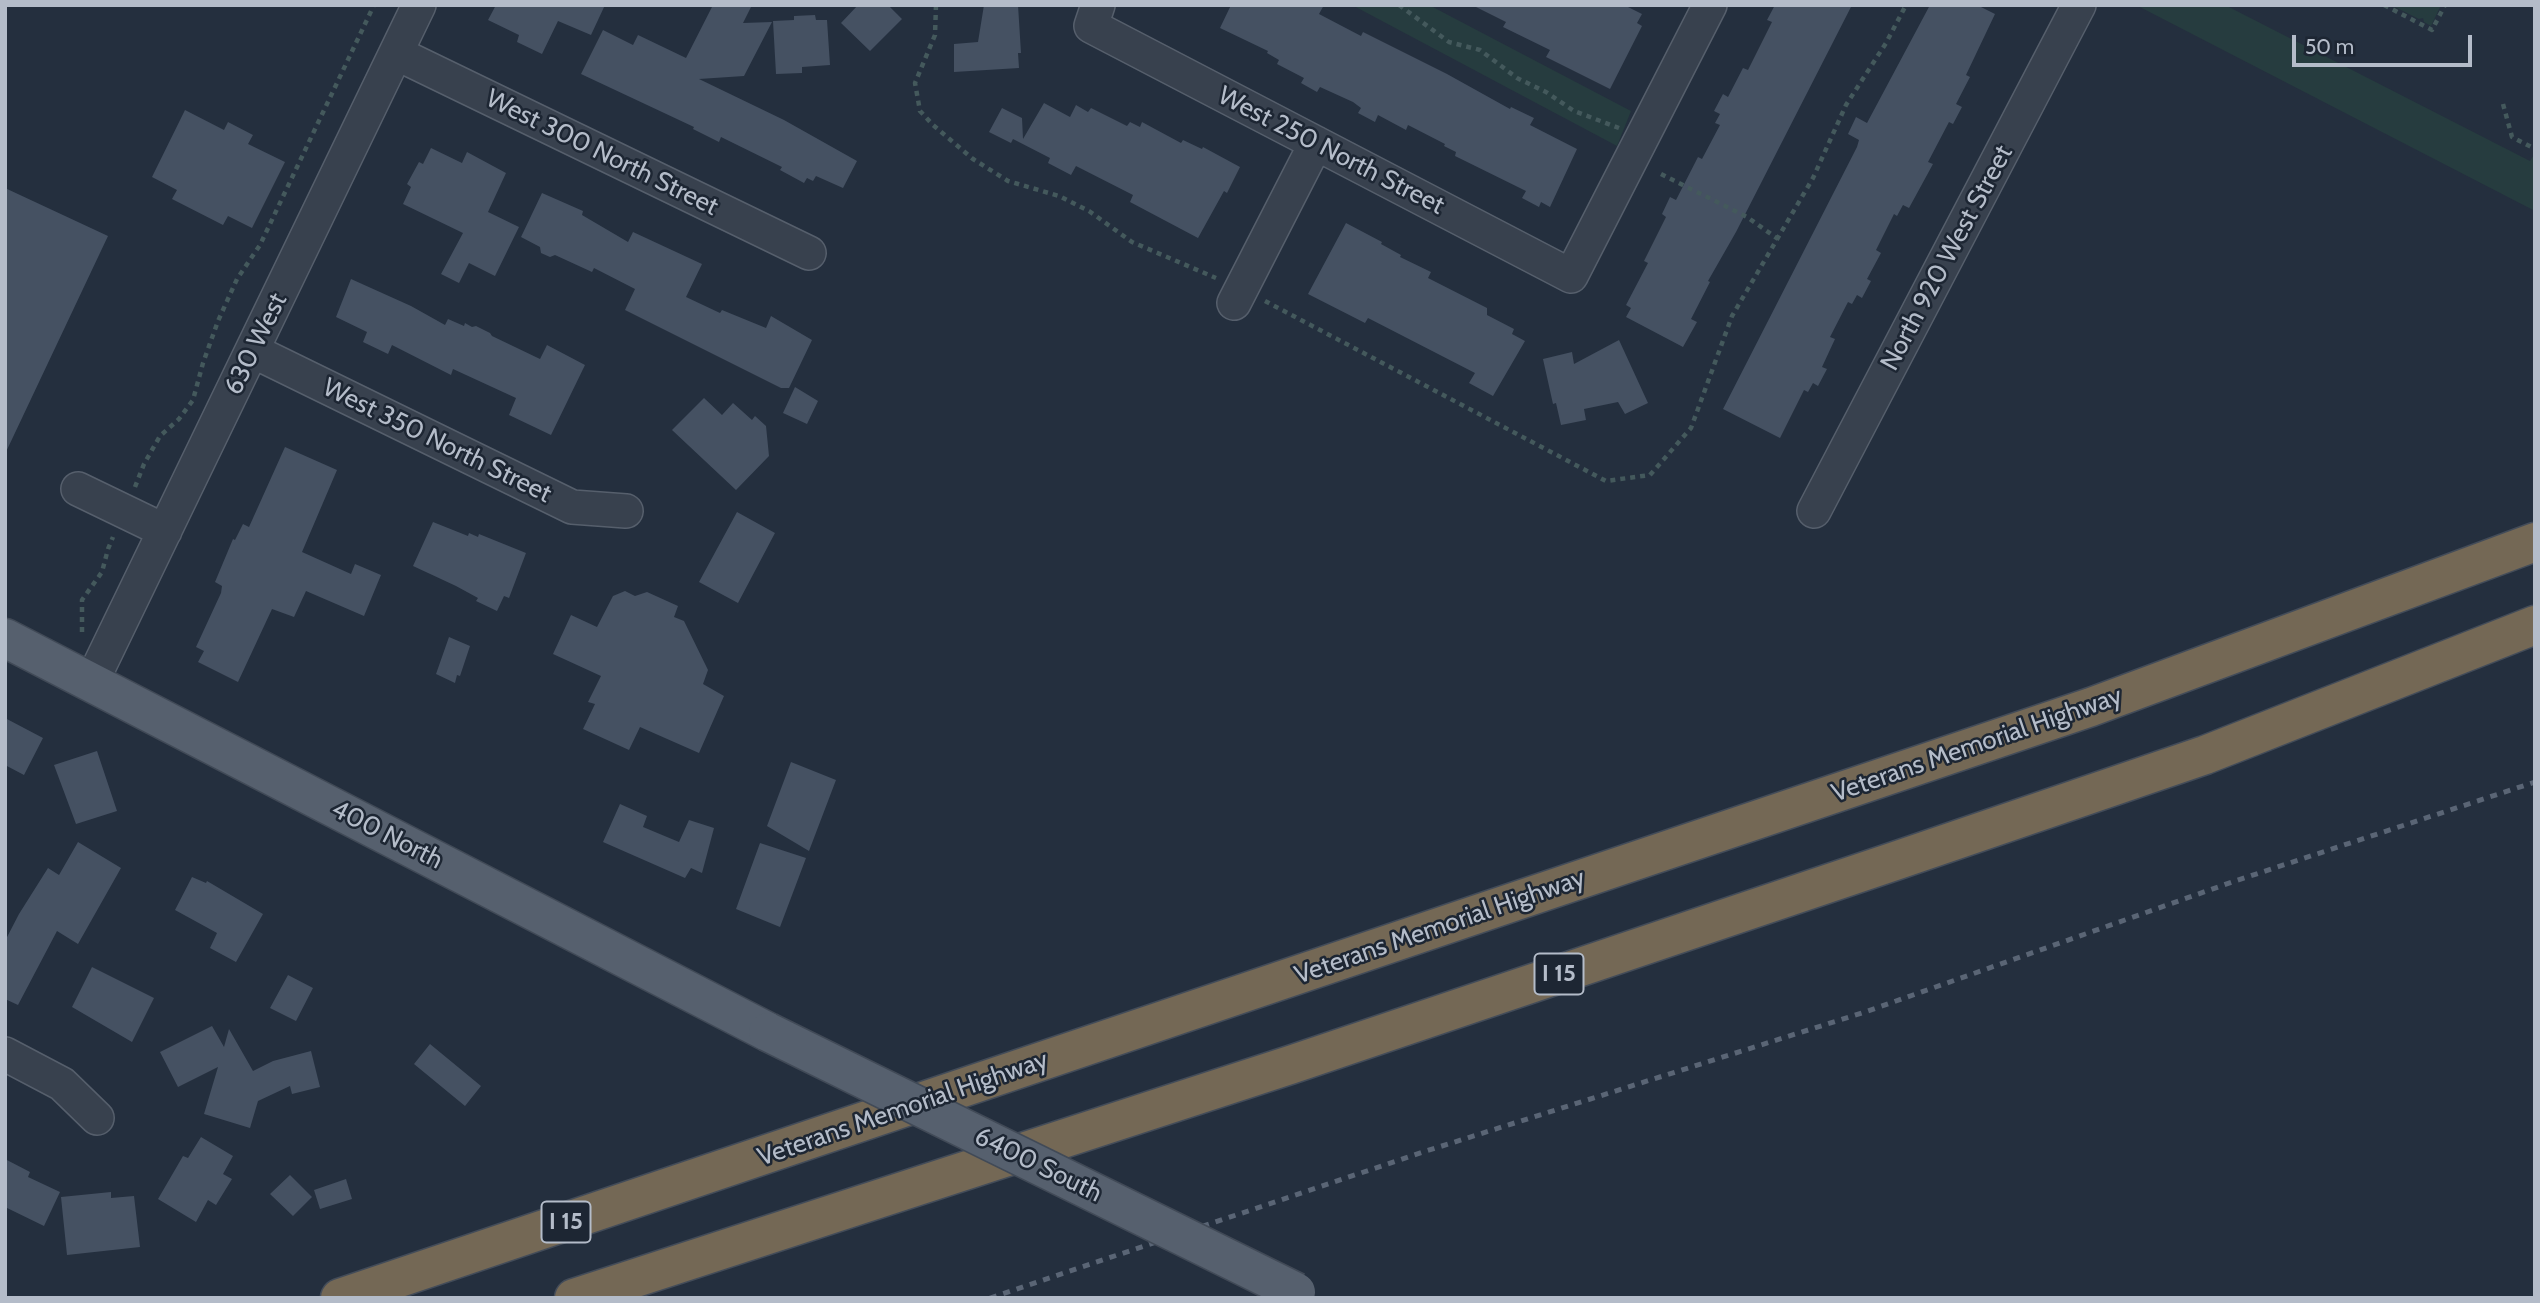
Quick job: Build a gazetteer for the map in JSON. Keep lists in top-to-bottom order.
{
  "streets": {
    "highway": ["Veterans Memorial Highway", "I 15"],
    "main road": ["400 North", "6400 South"],
    "street": [
      "West 250 North Street",
      "West 300 North Street",
      "North 920 West Street",
      "630 West",
      "West 350 North Street"
    ]
  },
  "crossings": [
    ["West 300 North Street", "630 West"],
    ["630 West", "West 350 North Street"],
    ["630 West", "400 North"],
    ["400 North", "6400 South"]
  ],
  "scale_bar": "50 m"
}
